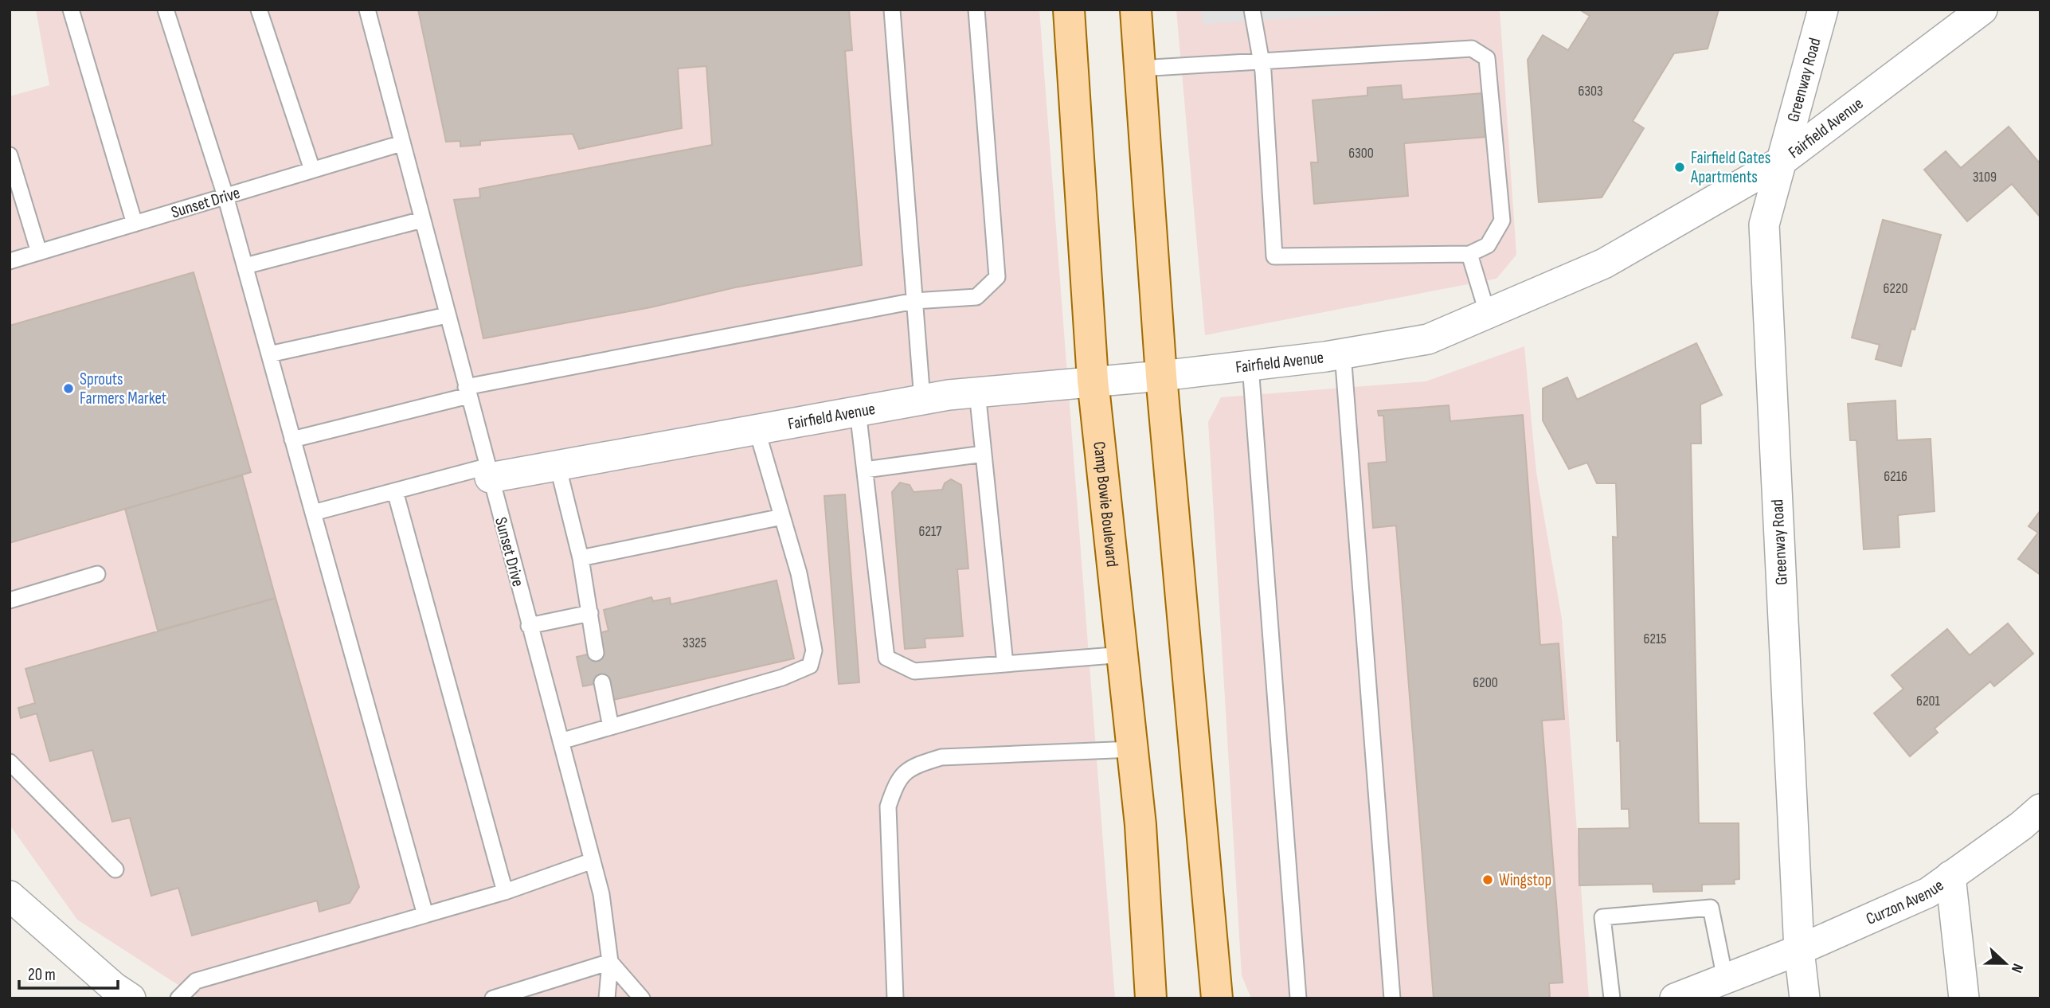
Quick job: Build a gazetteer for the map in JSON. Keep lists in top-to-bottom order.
{
  "streets": {
    "main road": ["Camp Bowie Boulevard"],
    "street": ["Greenway Road", "Fairfield Avenue", "Curzon Avenue"],
    "lane": ["Sunset Drive"]
  },
  "crossings": [
    ["Greenway Road", "Fairfield Avenue"],
    ["Greenway Road", "Curzon Avenue"],
    ["Fairfield Avenue", "Sunset Drive"],
    ["Fairfield Avenue", "Camp Bowie Boulevard"]
  ],
  "places": ["Fairfield Gates Apartments", "Sprouts Farmers Market", "Wingstop"],
  "house_numbers": [
    "6303",
    "6300",
    "3109",
    "6220",
    "6216",
    "6217",
    "6215",
    "3325",
    "6200",
    "6201"
  ],
  "scale_bar": "20 m",
  "north": "right"
}
